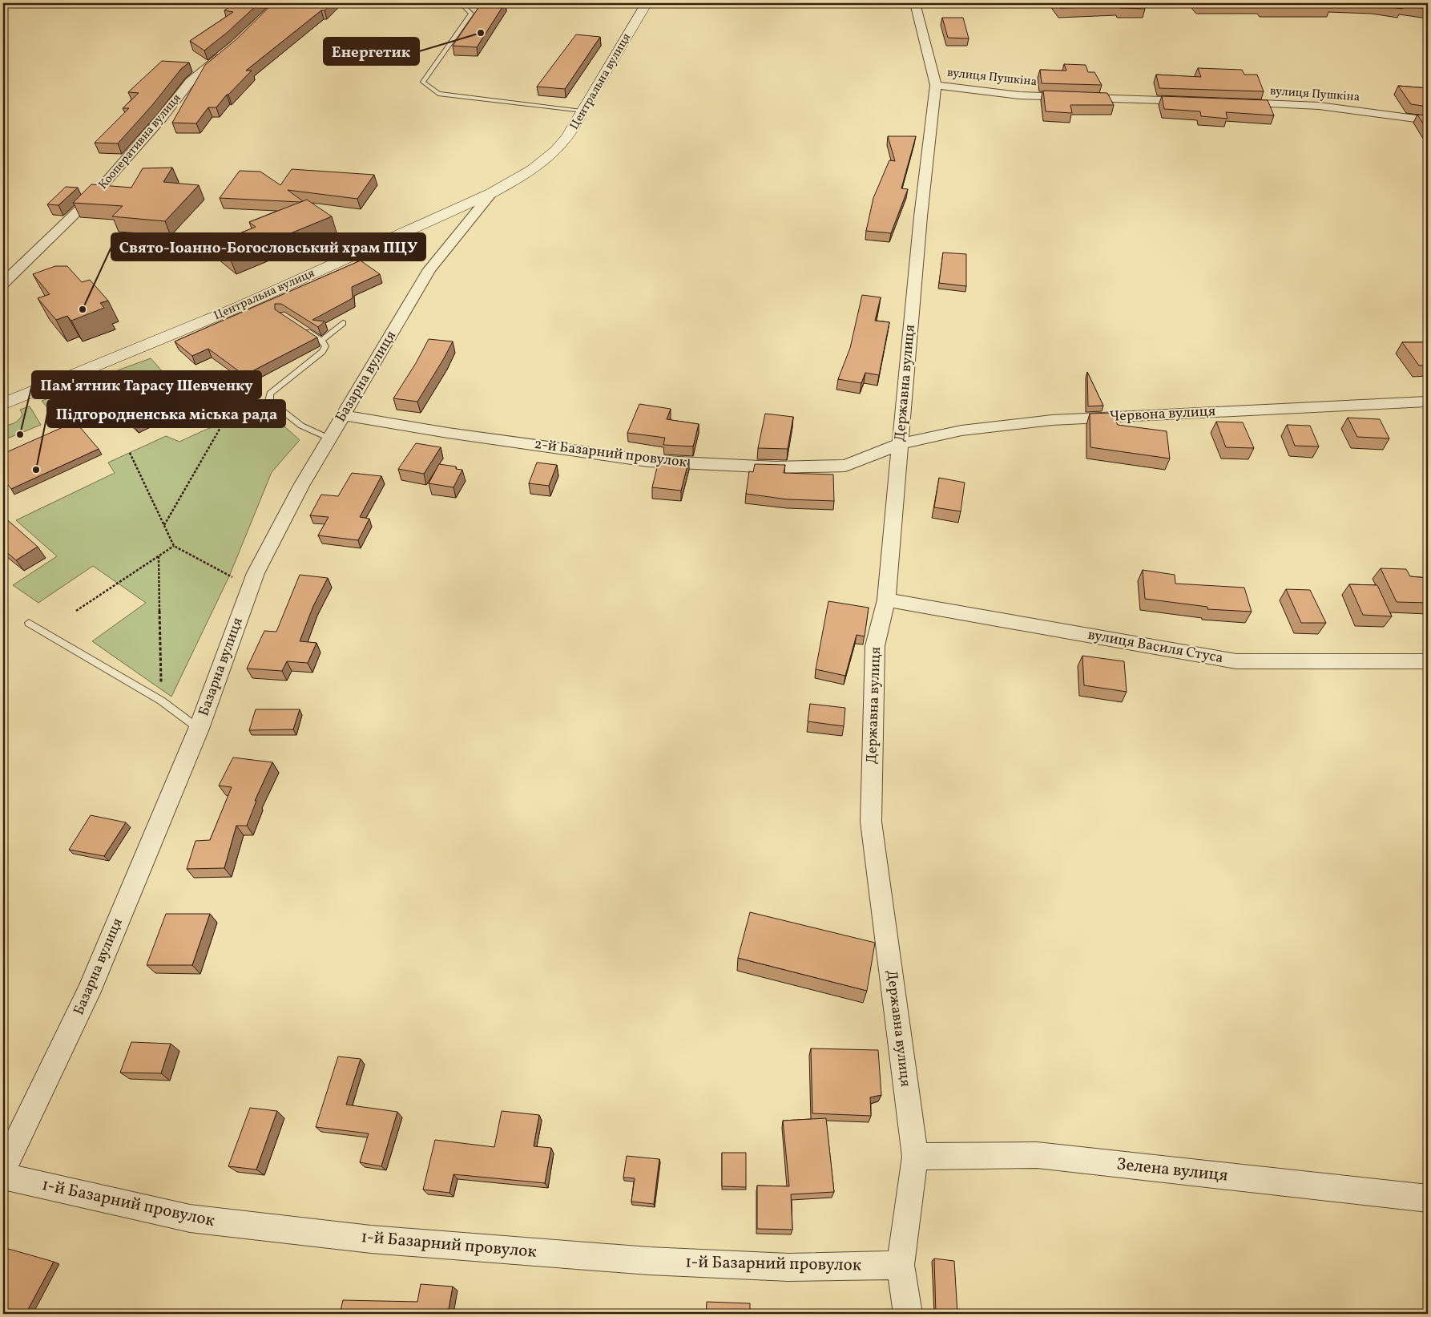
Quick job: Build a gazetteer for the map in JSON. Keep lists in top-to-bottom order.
{
  "streets": {
    "main road": ["Центральна вулиця"],
    "street": [
      "вулиця Пушкіна",
      "Кооперативна вулиця",
      "Базарна вулиця",
      "Державна вулиця",
      "Червона вулиця",
      "2-й Базарний провулок",
      "вулиця Василя Стуса",
      "Зелена вулиця",
      "1-й Базарний провулок"
    ]
  },
  "crossings": [
    ["вулиця Пушкіна", "Державна вулиця"],
    ["Центральна вулиця", "Базарна вулиця"],
    ["Базарна вулиця", "2-й Базарний провулок"],
    ["Державна вулиця", "Червона вулиця"],
    ["Державна вулиця", "2-й Базарний провулок"],
    ["Державна вулиця", "вулиця Василя Стуса"],
    ["Державна вулиця", "Зелена вулиця"],
    ["Державна вулиця", "1-й Базарний провулок"],
    ["Червона вулиця", "2-й Базарний провулок"]
  ],
  "places": [
    "Енергетик",
    "Свято-Іоанно-Богословський храм ПЦУ",
    "Пам'ятник Тарасу Шевченку",
    "Підгородненська міська рада"
  ]
}
